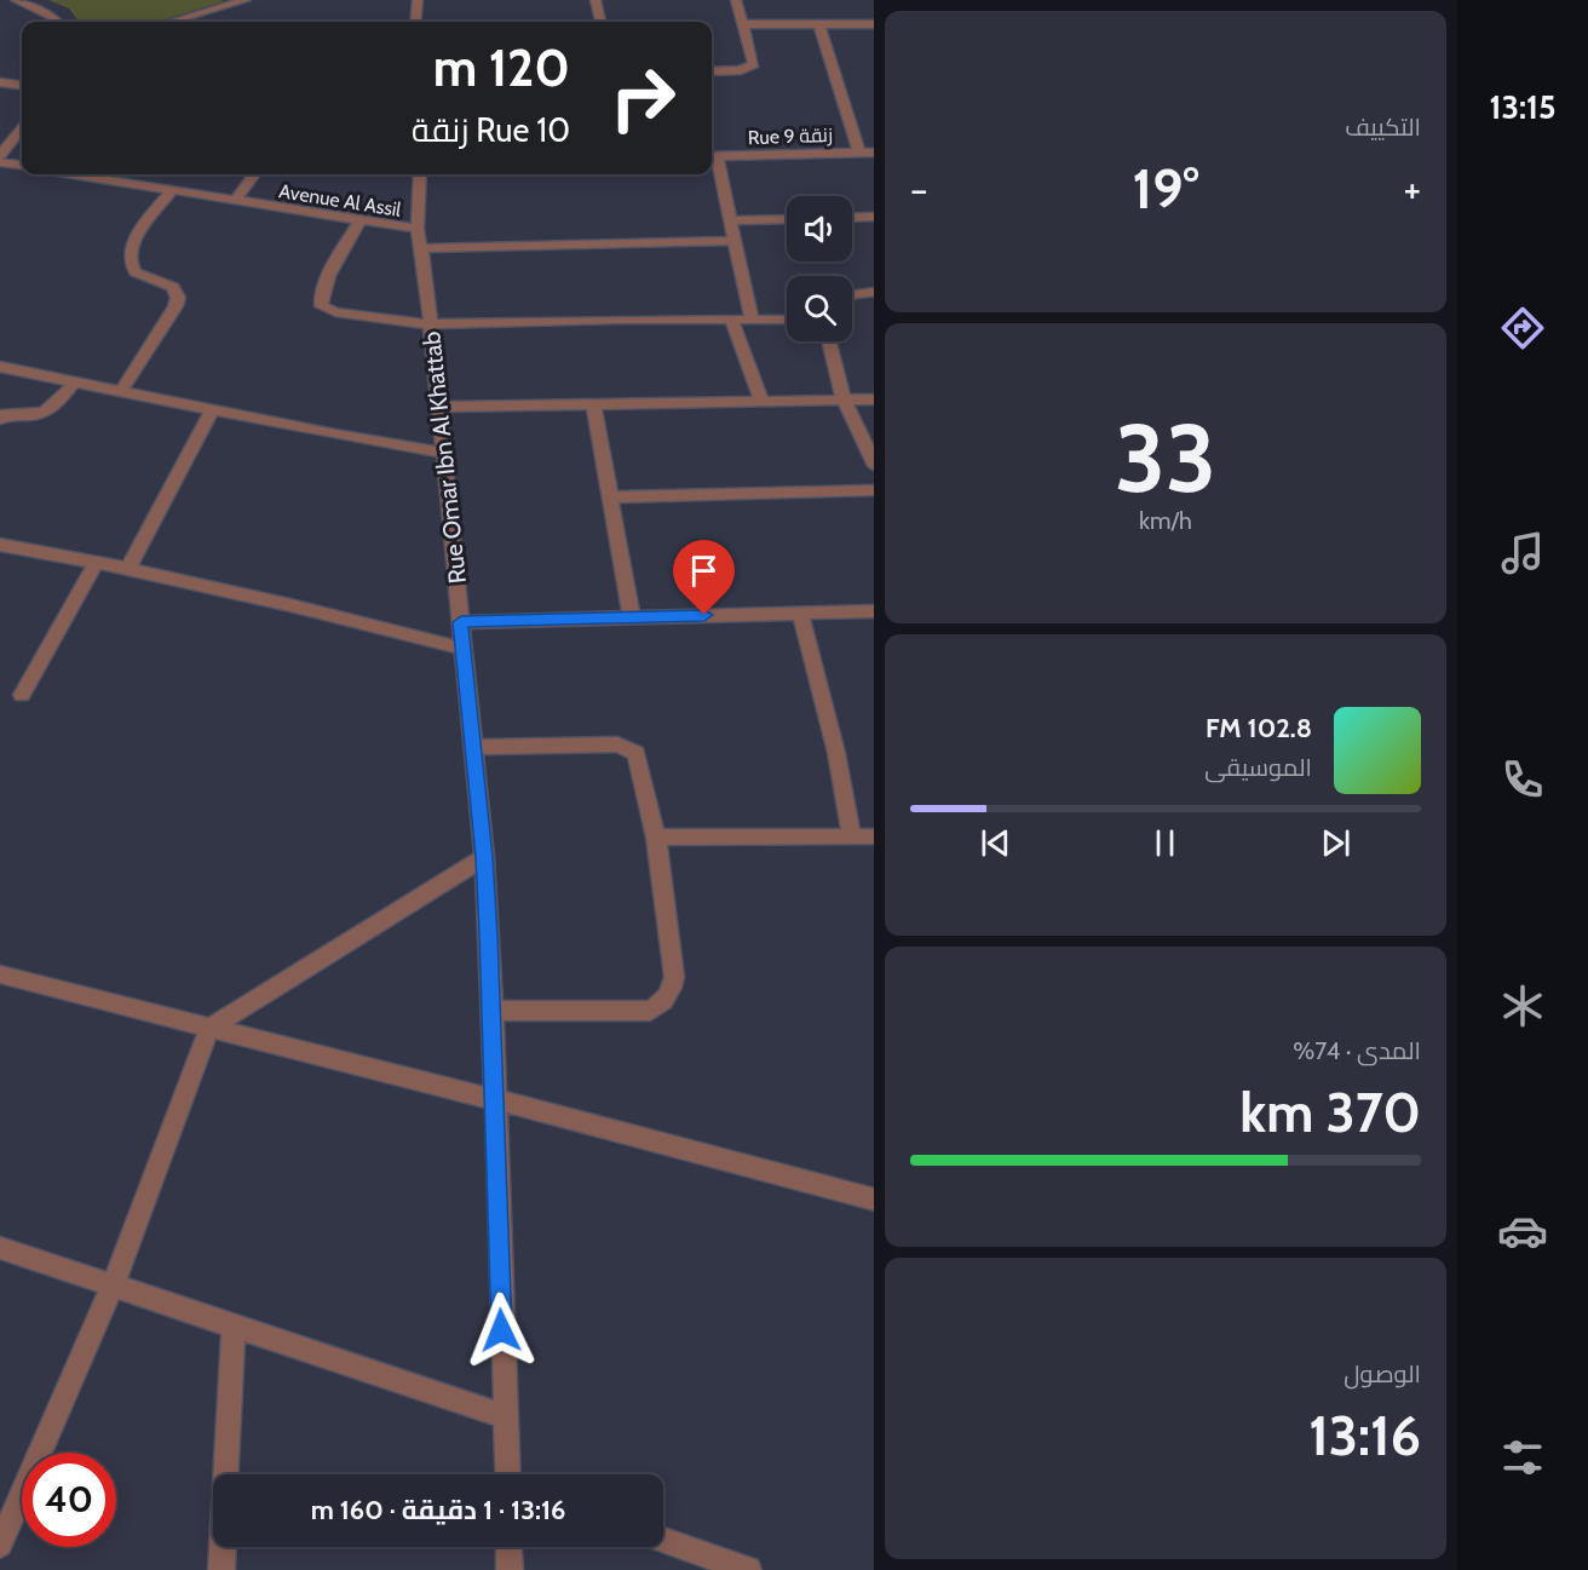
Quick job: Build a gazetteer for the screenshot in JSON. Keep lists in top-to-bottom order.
{
  "streets": {
    "street": ["Rue 9 زنقة", "Avenue Al Assil", "Rue Omar Ibn Al Khattab"]
  },
  "crossings": [
    ["Avenue Al Assil", "Rue Omar Ibn Al Khattab"]
  ],
  "page": {
    "tabs": "13:15",
    "tile": [
      "التكييف",
      ["33", "km/h"],
      ["المدى · 74%", "370 km"],
      ["الوصول", "13:16"]
    ],
    "turn": ["120 m", "Rue 10 زنقة"],
    "heat": ["−", "19°", "+"],
    "song": ["102.8 FM", "الموسيقى"],
    "limit": "40",
    "trip": "13:16 · 1 دقيقة · 160 m"
  }
}
